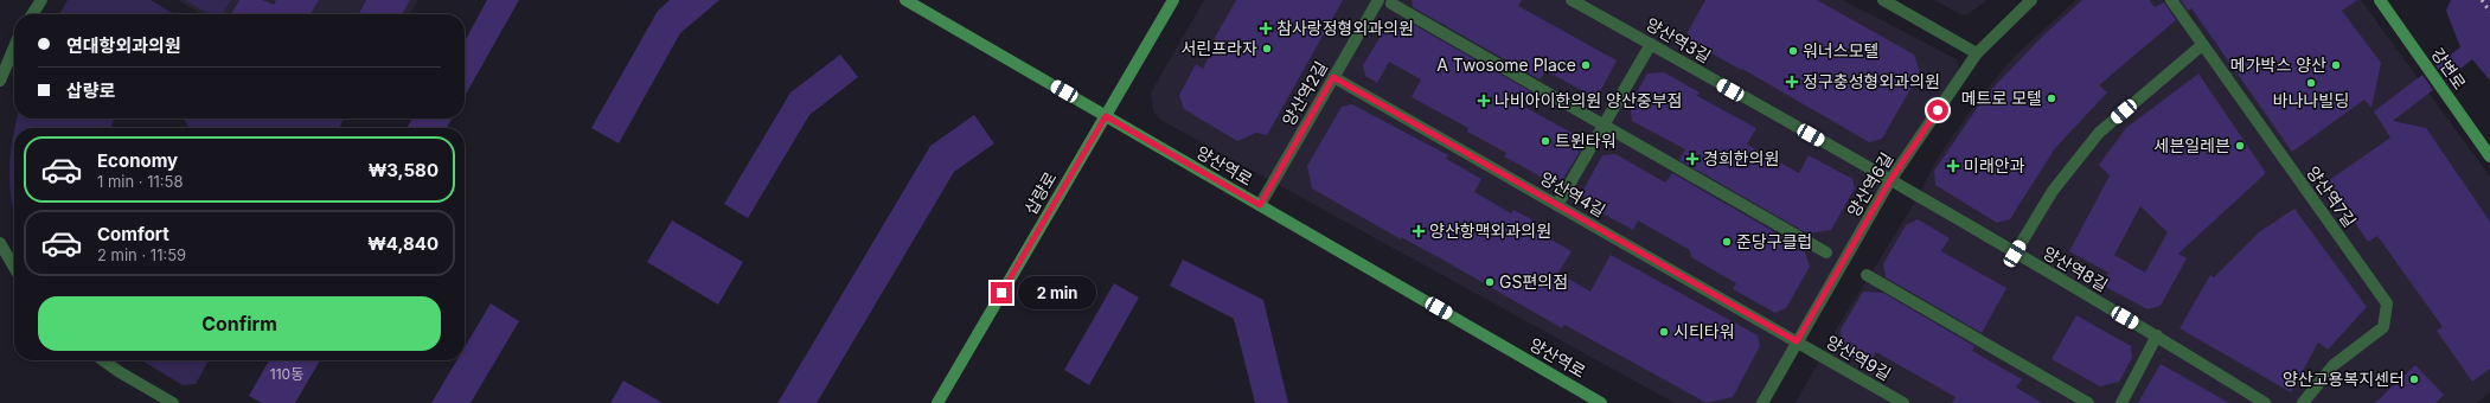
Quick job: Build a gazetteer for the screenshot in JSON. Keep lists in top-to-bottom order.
{
  "streets": {
    "street": [
      "양산역3길",
      "강변로",
      "양산역2길",
      "양산역로",
      "양산역6길",
      "삽량로",
      "양산역4길",
      "양산역7길",
      "양산역8길",
      "양산역9길"
    ]
  },
  "crossings": [
    ["양산역3길", "양산역6길"],
    ["양산역3길", "양산역8길"],
    ["양산역2길", "양산역로"],
    ["양산역2길", "양산역4길"],
    ["양산역로", "삽량로"],
    ["양산역6길", "양산역4길"],
    ["양산역6길", "양산역8길"],
    ["양산역6길", "양산역9길"],
    ["양산역4길", "양산역9길"]
  ],
  "places": {
    "health": [
      "참사랑정형외과의원",
      "정구충성형외과의원",
      "나비아이한의원 양산중부점",
      "경희한의원",
      "미래안과",
      "양산항맥외과의원"
    ],
    "other": [
      "서린프라자",
      "워너스모텔",
      "A Twosome Place",
      "메가박스 양산",
      "바나나빌딩",
      "메트로 모텔",
      "트윈타워",
      "세븐일레븐",
      "준당구클럽",
      "GS편의점",
      "시티타워",
      "양산고용복지센터"
    ]
  },
  "house_numbers": ["110동"],
  "page": {
    "banner": ["연대항외과의원", "삽량로"],
    "list": [
      {
        "name": "Economy",
        "note": "1 min · 11:58",
        "value": "₩3,580"
      },
      {
        "name": "Comfort",
        "note": "2 min · 11:59",
        "value": "₩4,840"
      }
    ],
    "bubble": "2 min",
    "buttons": "Confirm"
  }
}
